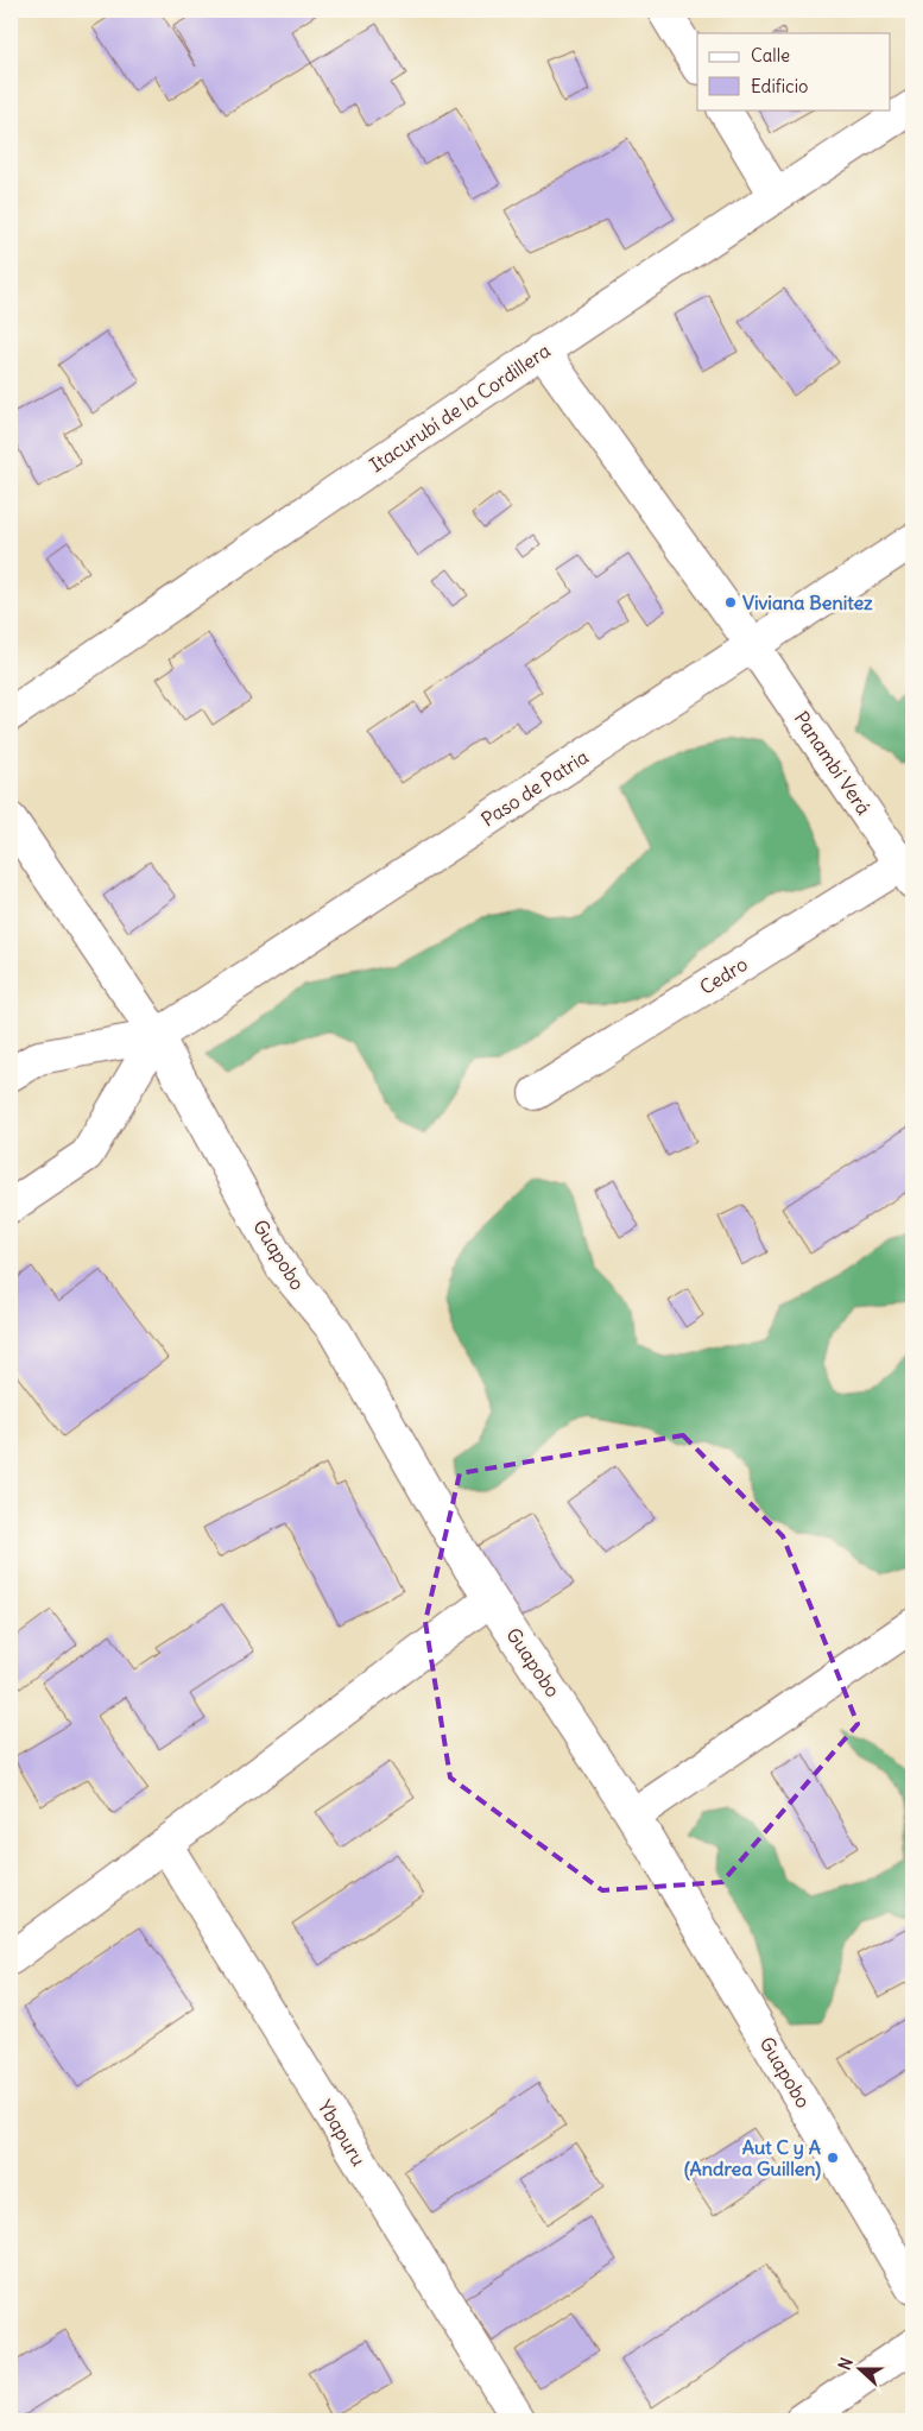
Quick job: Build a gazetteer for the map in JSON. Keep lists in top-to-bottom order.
{
  "streets": {
    "street": [
      "Itacurubí de la Cordillera",
      "Panambí Verá",
      "Paso de Patria",
      "Cedro",
      "Guapobo",
      "Ybapuru"
    ]
  },
  "crossings": [
    ["Itacurubí de la Cordillera", "Panambí Verá"],
    ["Panambí Verá", "Paso de Patria"],
    ["Panambí Verá", "Cedro"],
    ["Paso de Patria", "Guapobo"]
  ],
  "places": ["Viviana Benitez", "Aut C y A (Andrea Guillen)"],
  "legend": ["Calle", "Edificio"],
  "north": "left"
}
